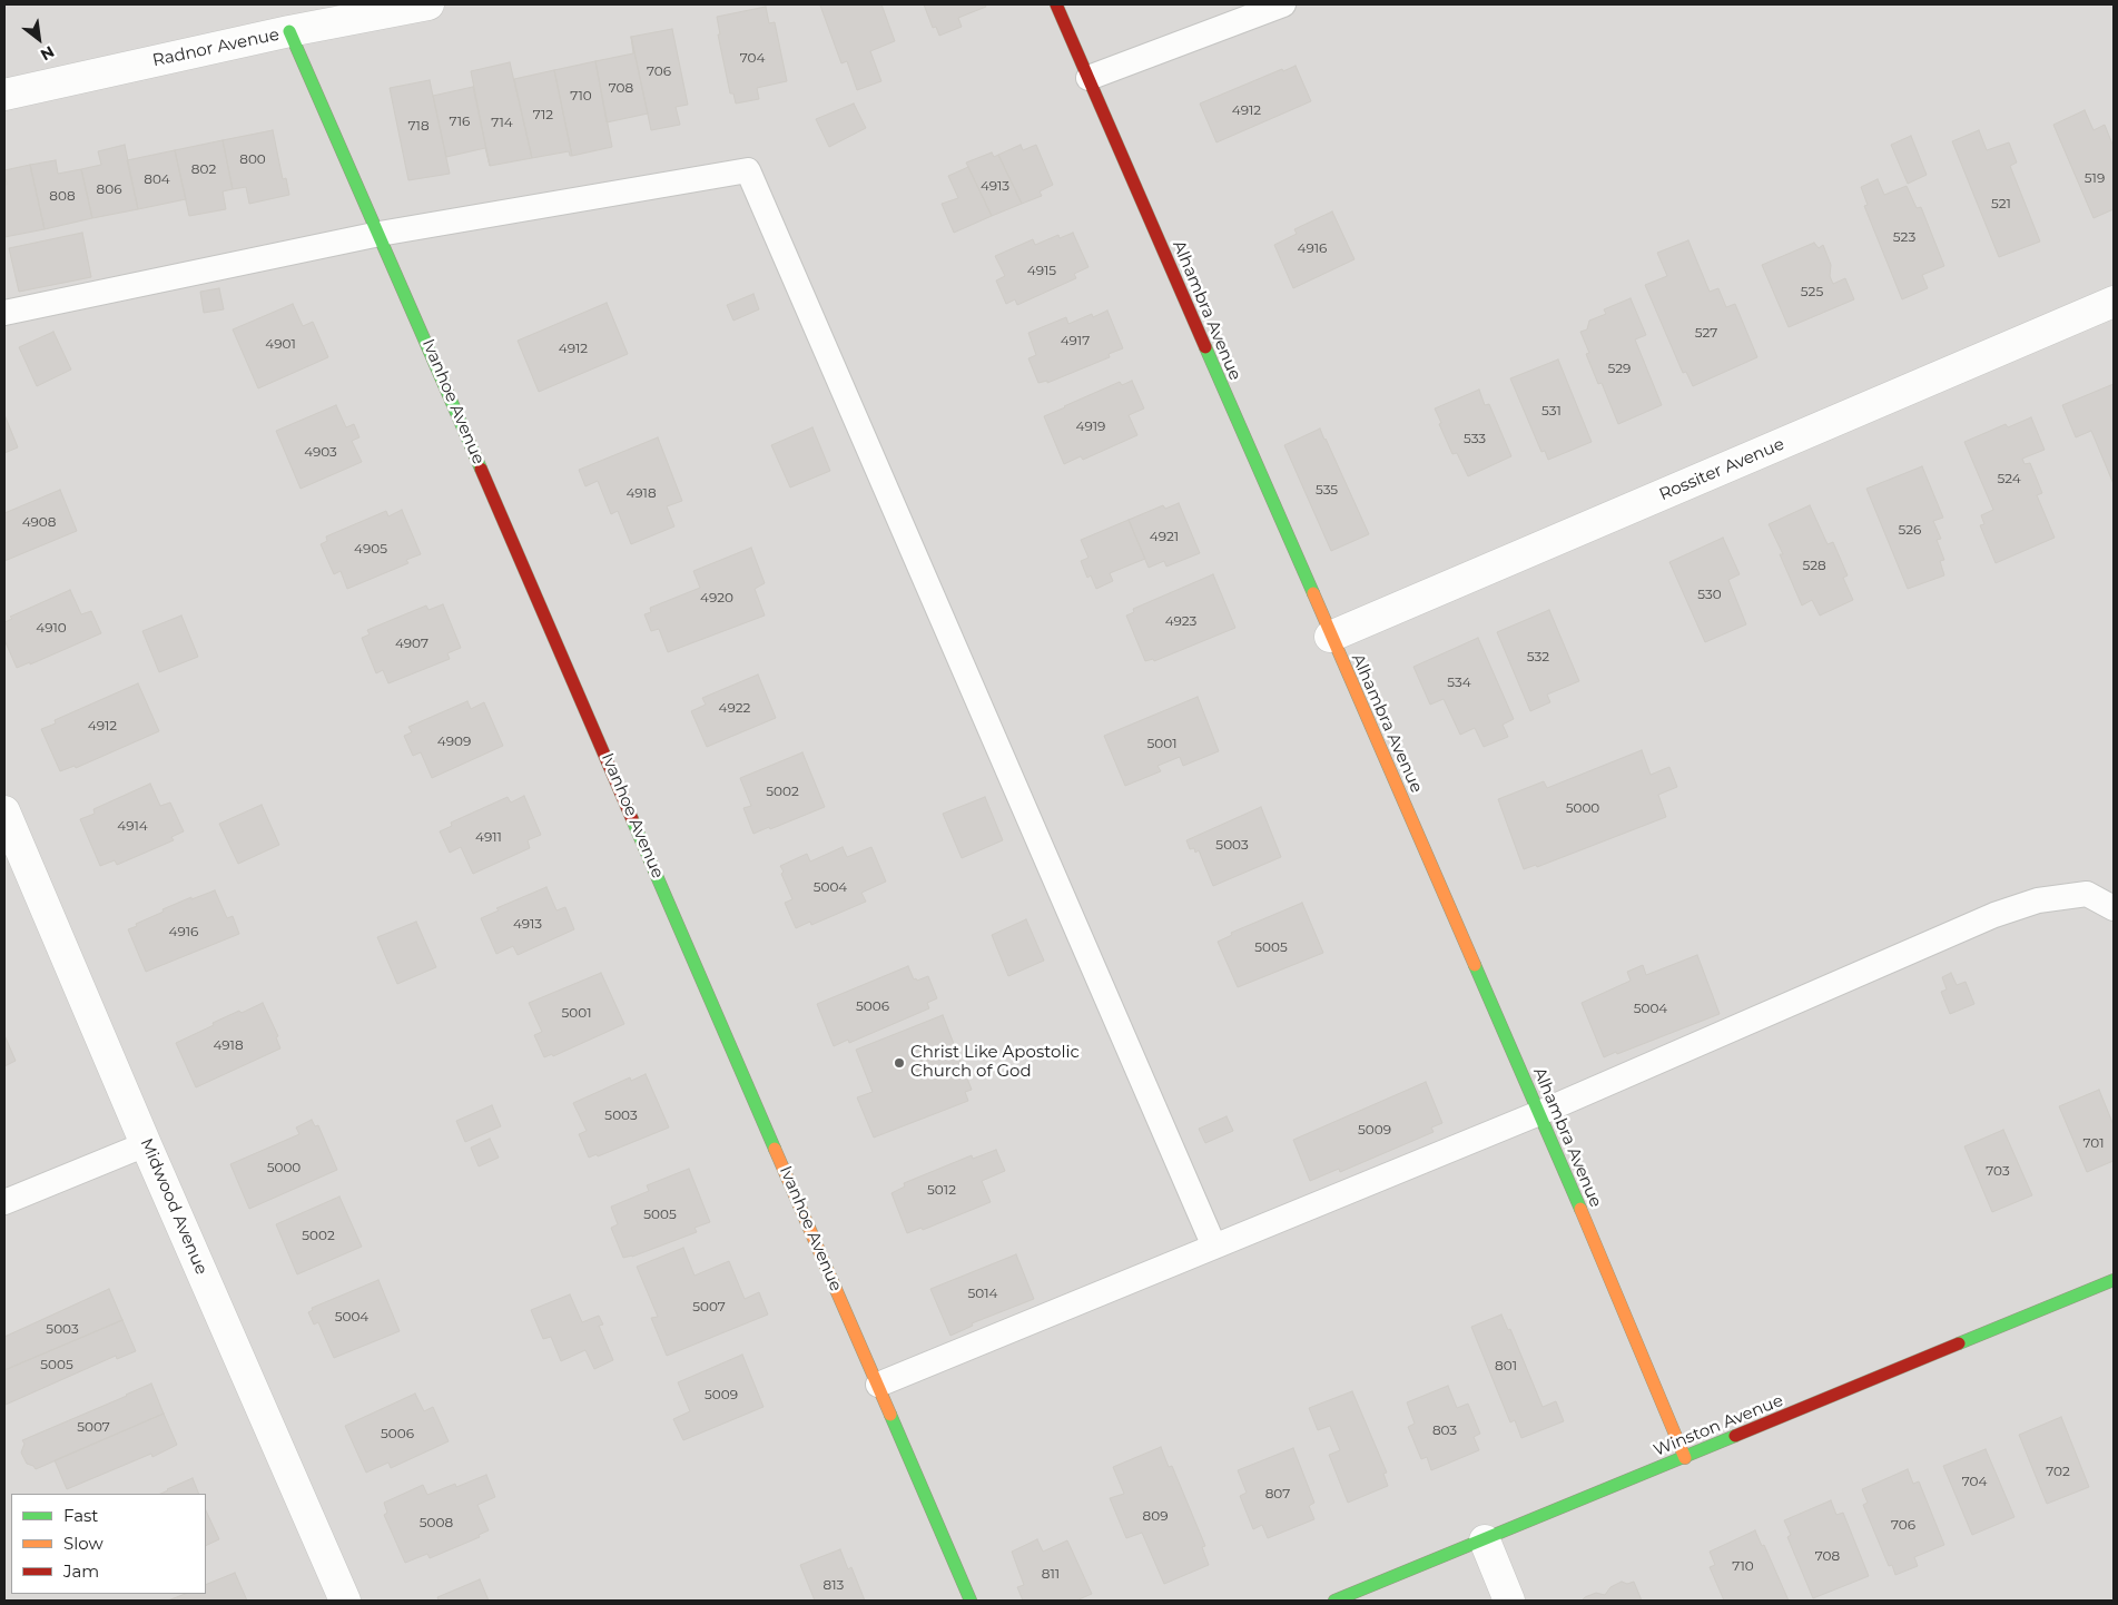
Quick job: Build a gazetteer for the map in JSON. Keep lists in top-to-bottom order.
{
  "streets": {
    "street": [
      "Radnor Avenue",
      "Alhambra Avenue",
      "Ivanhoe Avenue",
      "Rossiter Avenue",
      "Midwood Avenue",
      "Winston Avenue"
    ]
  },
  "crossings": [
    ["Radnor Avenue", "Ivanhoe Avenue"],
    ["Alhambra Avenue", "Rossiter Avenue"],
    ["Alhambra Avenue", "Winston Avenue"]
  ],
  "places": ["Christ Like Apostolic Church of God"],
  "house_numbers": [
    "704",
    "706",
    "708",
    "710",
    "4912",
    "712",
    "716",
    "714",
    "718",
    "800",
    "802",
    "519",
    "804",
    "4913",
    "806",
    "808",
    "521",
    "523",
    "4916",
    "4915",
    "525",
    "527",
    "4917",
    "4901",
    "4912",
    "529",
    "531",
    "4919",
    "533",
    "4903",
    "524",
    "535",
    "4918",
    "4908",
    "526",
    "4921",
    "4905",
    "528",
    "530",
    "4920",
    "4923",
    "4910",
    "4907",
    "532",
    "534",
    "4922",
    "4912",
    "4909",
    "5001",
    "5002",
    "5000",
    "4914",
    "4911",
    "5003",
    "5004",
    "4913",
    "4916",
    "5005",
    "5006",
    "5004",
    "5001",
    "4918",
    "5003",
    "5009",
    "701",
    "5000",
    "703",
    "5012",
    "5005",
    "5002",
    "5014",
    "5007",
    "5004",
    "5003",
    "5005",
    "801",
    "5009",
    "5007",
    "803",
    "5006",
    "702",
    "704",
    "807",
    "809",
    "5008",
    "706",
    "708",
    "710",
    "811",
    "813"
  ],
  "legend": ["Fast", "Slow", "Jam"],
  "north": "bottom right"
}
